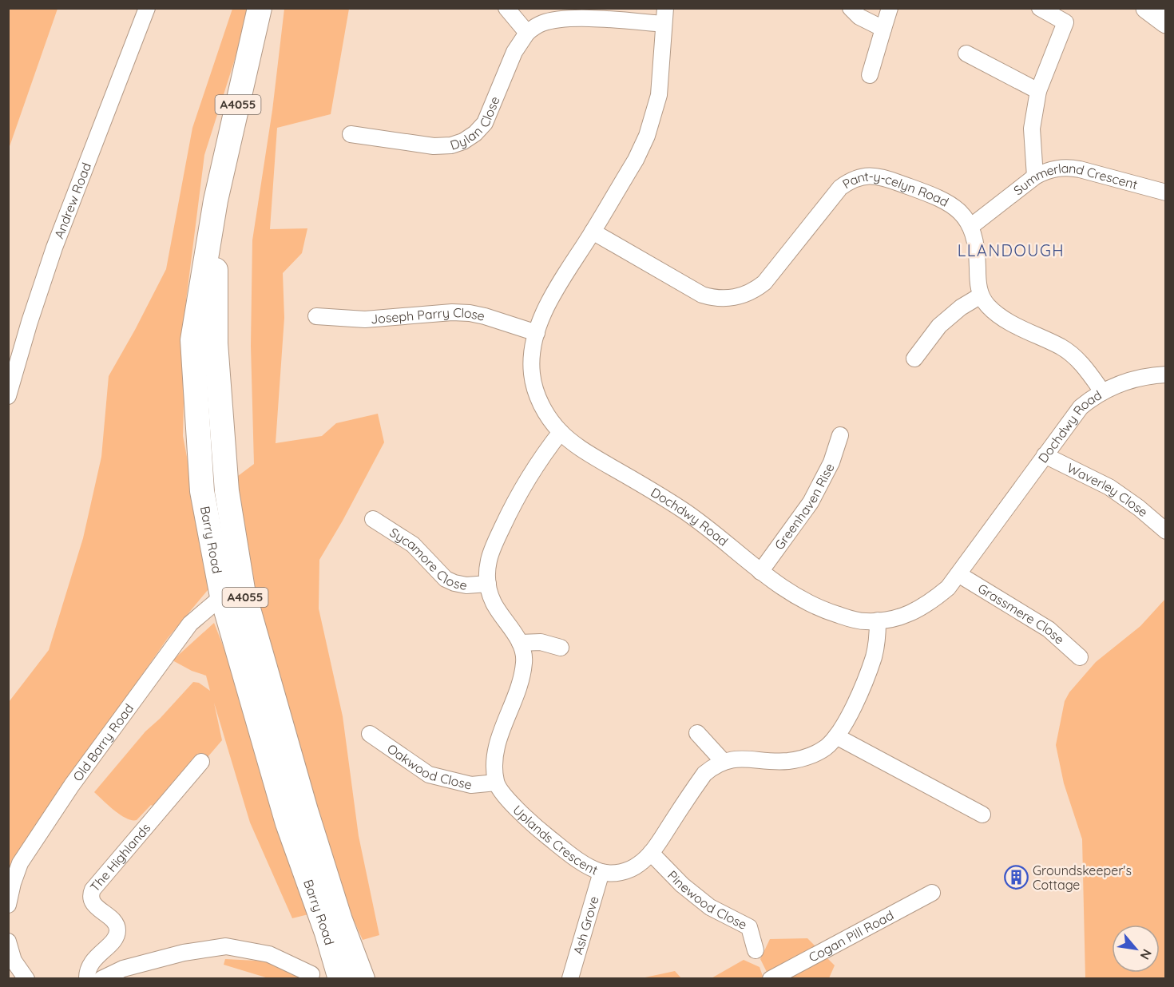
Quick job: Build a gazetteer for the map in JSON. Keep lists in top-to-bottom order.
{
  "streets": {
    "main road": ["A4055", "Barry Road"],
    "street": [
      "Dylan Close",
      "Summerland Crescent",
      "Pant-y-celyn Road",
      "Andrew Road",
      "Joseph Parry Close",
      "Dochdwy Road",
      "Waverley Close",
      "Greenhaven Rise",
      "Sycamore Close",
      "Grassmere Close",
      "Old Barry Road",
      "Oakwood Close",
      "Uplands Crescent",
      "The Highlands",
      "Pinewood Close",
      "Ash Grove",
      "Cogan Pill Road"
    ]
  },
  "crossings": [
    ["Summerland Crescent", "Pant-y-celyn Road"],
    ["Pant-y-celyn Road", "Dochdwy Road"],
    ["Joseph Parry Close", "Dochdwy Road"],
    ["Dochdwy Road", "Waverley Close"],
    ["Dochdwy Road", "Greenhaven Rise"],
    ["Dochdwy Road", "Grassmere Close"],
    ["Dochdwy Road", "Uplands Crescent"],
    ["Barry Road", "Old Barry Road"],
    ["Oakwood Close", "Uplands Crescent"],
    ["Uplands Crescent", "Pinewood Close"],
    ["Uplands Crescent", "Ash Grove"]
  ],
  "districts": ["LLANDOUGH"],
  "places": {
    "building": ["Groundskeeper's Cottage"]
  },
  "north": "bottom right"
}
